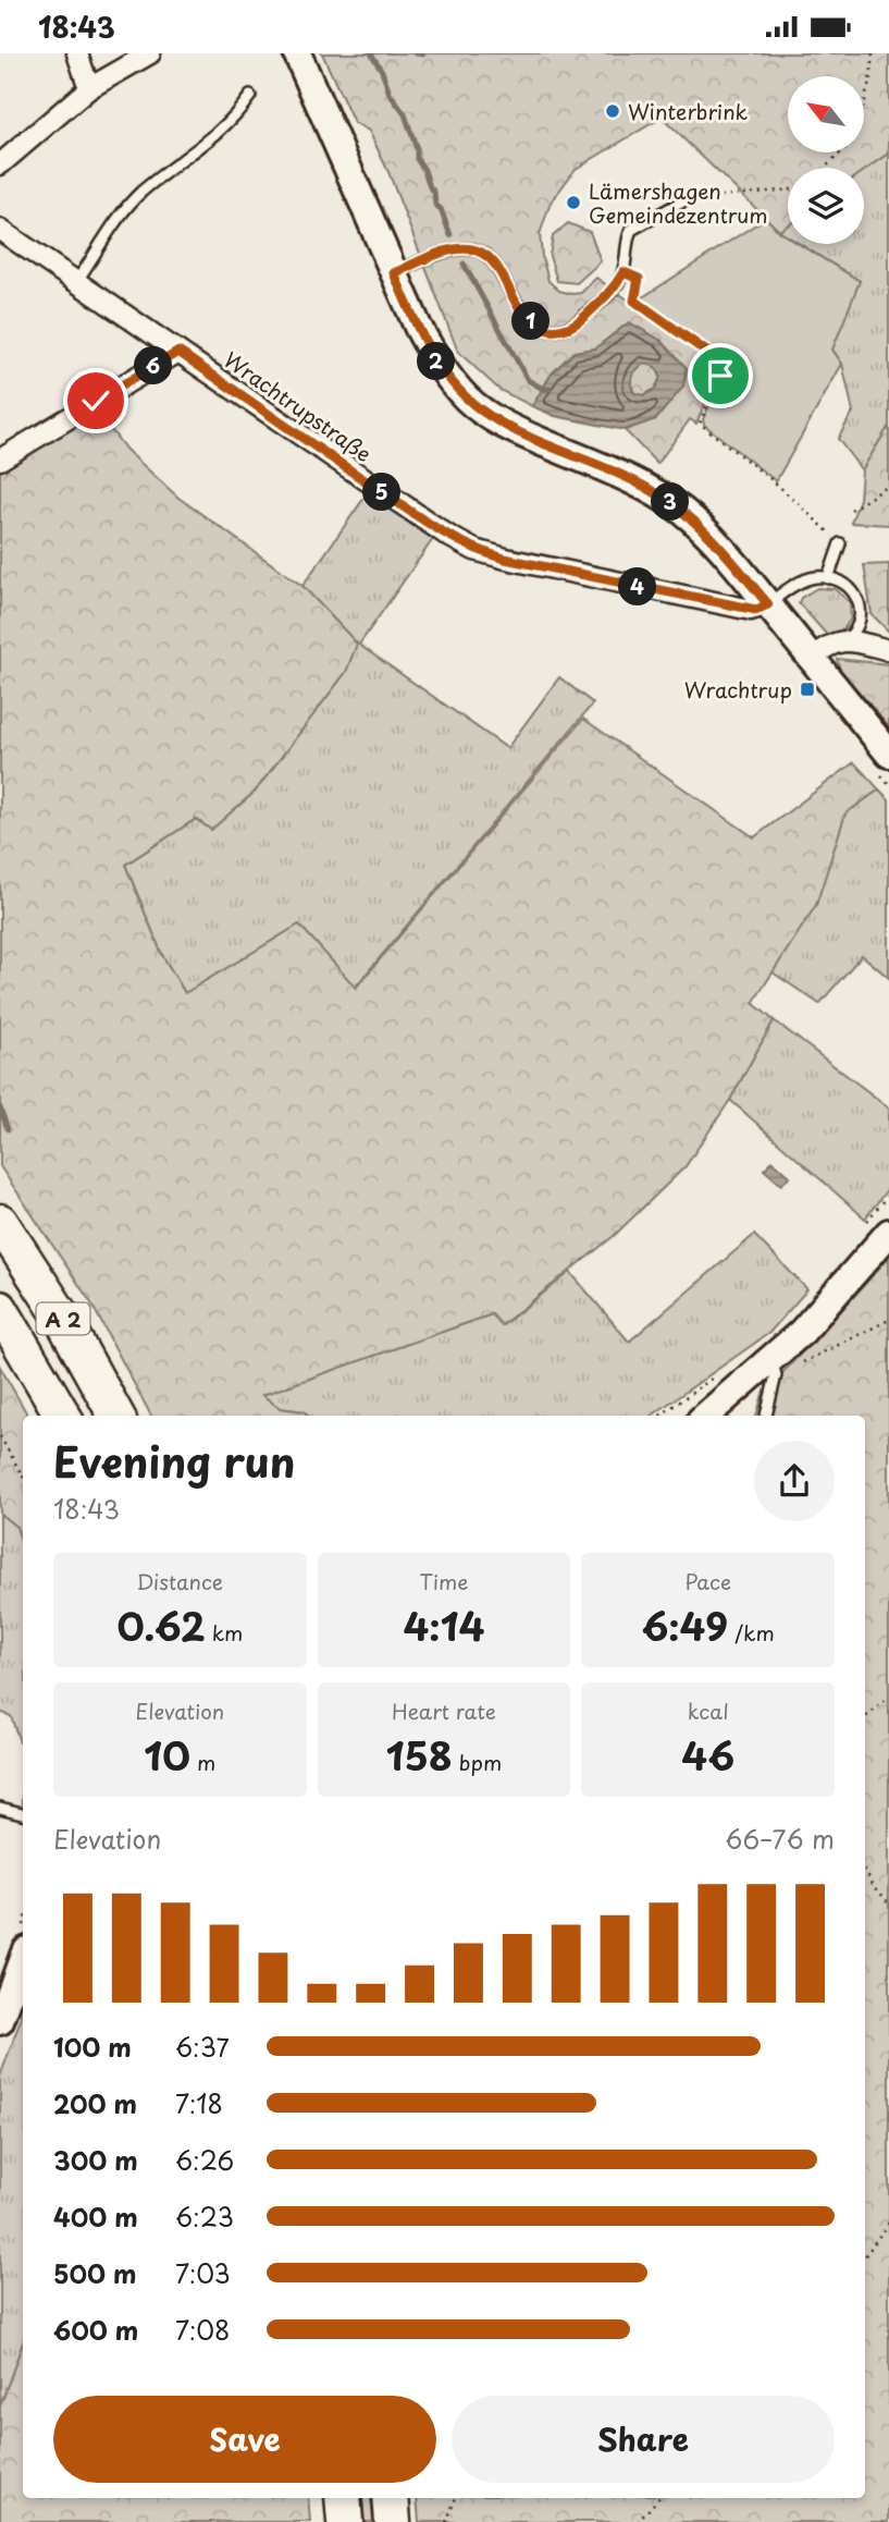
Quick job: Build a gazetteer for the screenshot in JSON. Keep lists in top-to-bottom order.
{
  "streets": {
    "highway": ["A 2"],
    "street": ["Wrachtrupstraße"]
  },
  "places": {
    "other": ["Winterbrink", "Lämershagen Gemeindezentrum"],
    "transit": ["Wrachtrup"]
  },
  "north": "top left",
  "page": {
    "status": "18:43",
    "pins": [
      "1",
      "2",
      "6",
      "5",
      "3",
      "4"
    ],
    "heading": ["Evening run", "18:43"],
    "stats": [
      ["Distance", "0.62 km"],
      ["Time", "4:14"],
      ["Pace", "6:49 /km"],
      ["Elevation", "10 m"],
      ["Heart rate", "158 bpm"],
      ["kcal", "46"]
    ],
    "chart": ["Elevation", "66–76 m"],
    "list": [
      {
        "name": "100 m",
        "note": "6:37"
      },
      {
        "name": "200 m",
        "note": "7:18"
      },
      {
        "name": "300 m",
        "note": "6:26"
      },
      {
        "name": "400 m",
        "note": "6:23"
      },
      {
        "name": "500 m",
        "note": "7:03"
      },
      {
        "name": "600 m",
        "note": "7:08"
      }
    ],
    "buttons": ["Save", "Share"]
  }
}
